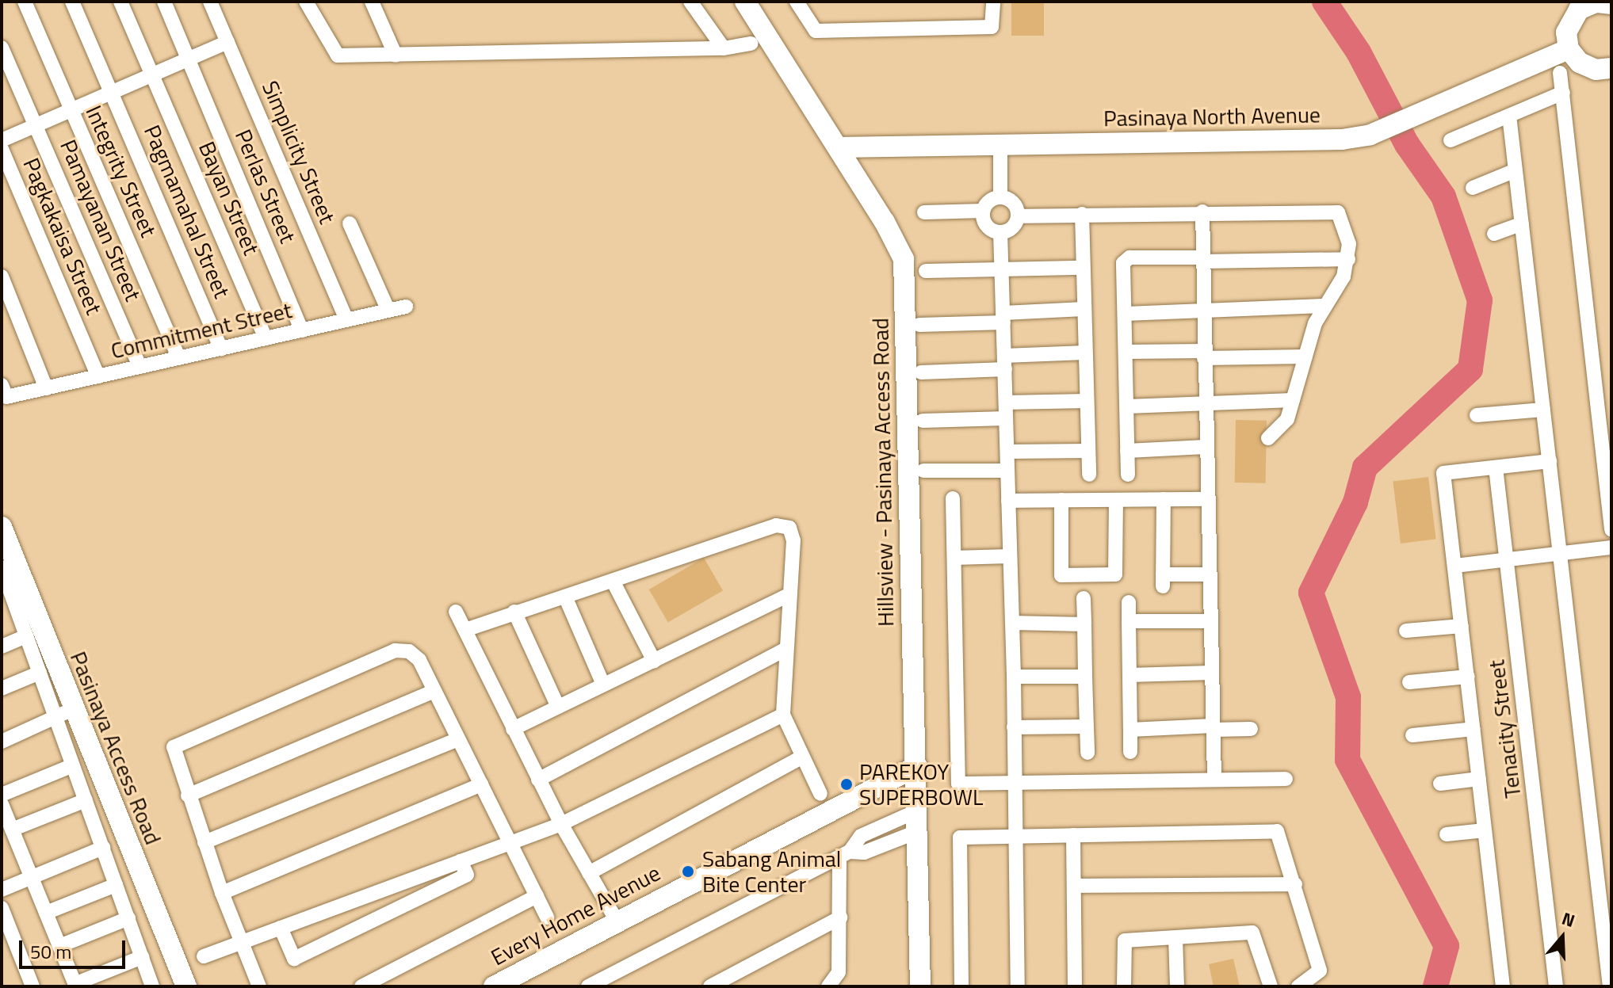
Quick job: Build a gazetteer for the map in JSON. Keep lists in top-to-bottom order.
{
  "streets": {
    "street": [
      "Pasinaya North Avenue",
      "Simplicity Street",
      "Integrity Street",
      "Perlas Street",
      "Bayan Street",
      "Pagmamahal Street",
      "Pamayanan Street",
      "Pagkakaisa Street",
      "Commitment Street",
      "Hillsview - Pasinaya Access Road",
      "Tenacity Street",
      "Pasinaya Access Road",
      "Every Home Avenue"
    ]
  },
  "crossings": [
    ["Pasinaya North Avenue", "Hillsview - Pasinaya Access Road"],
    ["Simplicity Street", "Commitment Street"],
    ["Integrity Street", "Commitment Street"],
    ["Perlas Street", "Commitment Street"],
    ["Bayan Street", "Commitment Street"],
    ["Pagmamahal Street", "Commitment Street"],
    ["Pamayanan Street", "Commitment Street"],
    ["Pagkakaisa Street", "Commitment Street"],
    ["Hillsview - Pasinaya Access Road", "Every Home Avenue"]
  ],
  "places": ["PAREKOY SUPERBOWL", "Sabang Animal Bite Center"],
  "scale_bar": "50 m",
  "north": "top"
}
